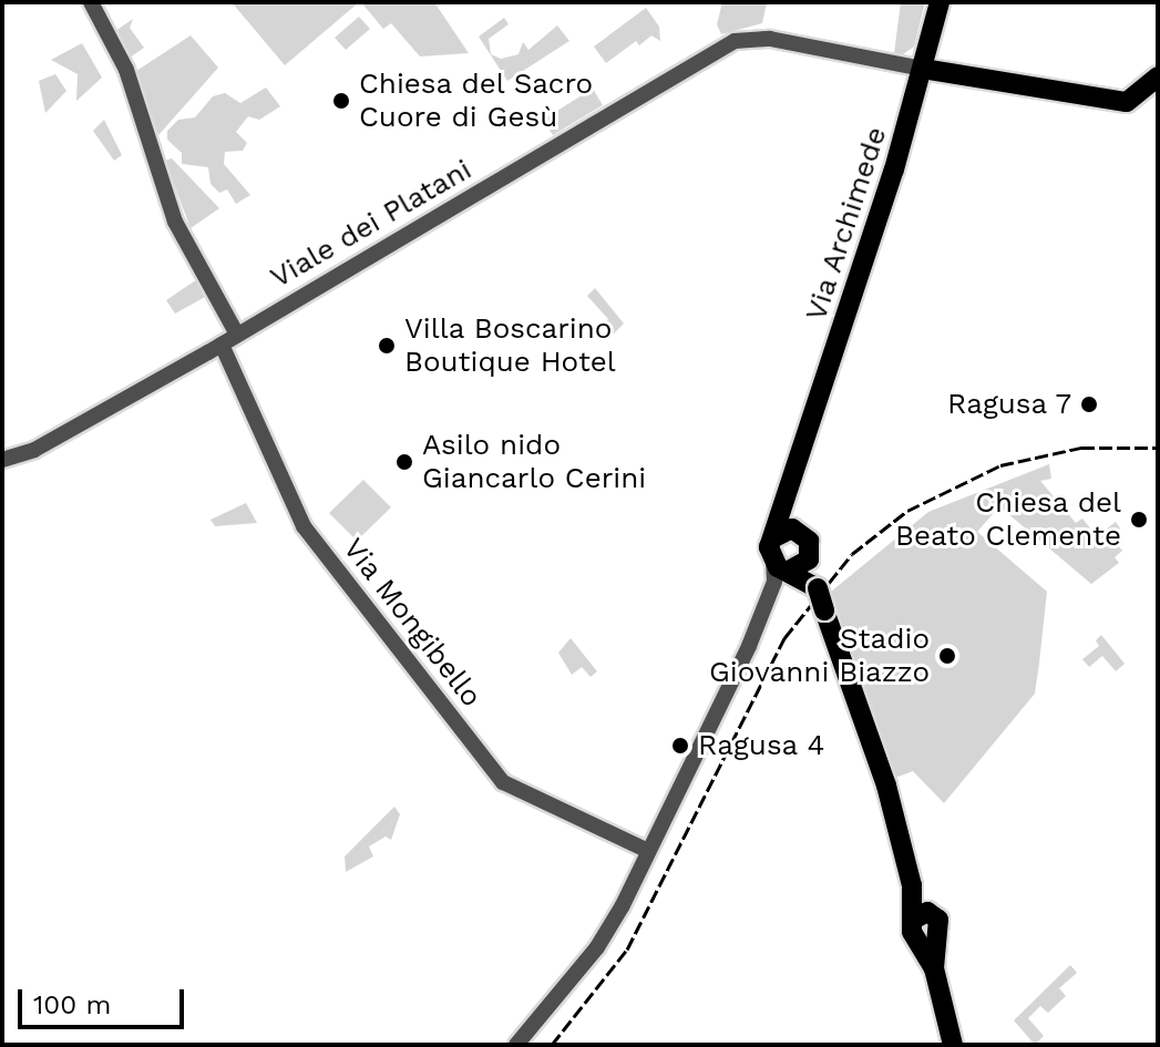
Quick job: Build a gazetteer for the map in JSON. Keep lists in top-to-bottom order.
{
  "streets": {
    "main road": ["Via Archimede"],
    "street": ["Viale dei Platani", "Via Mongibello"]
  },
  "crossings": [
    ["Viale dei Platani", "Via Archimede"],
    ["Viale dei Platani", "Via Mongibello"]
  ],
  "places": [
    "Chiesa del Sacro Cuore di Gesù",
    "Villa Boscarino Boutique Hotel",
    "Ragusa 7",
    "Asilo nido Giancarlo Cerini",
    "Chiesa del Beato Clemente",
    "Stadio Giovanni Biazzo",
    "Ragusa 4"
  ],
  "scale_bar": "100 m"
}
